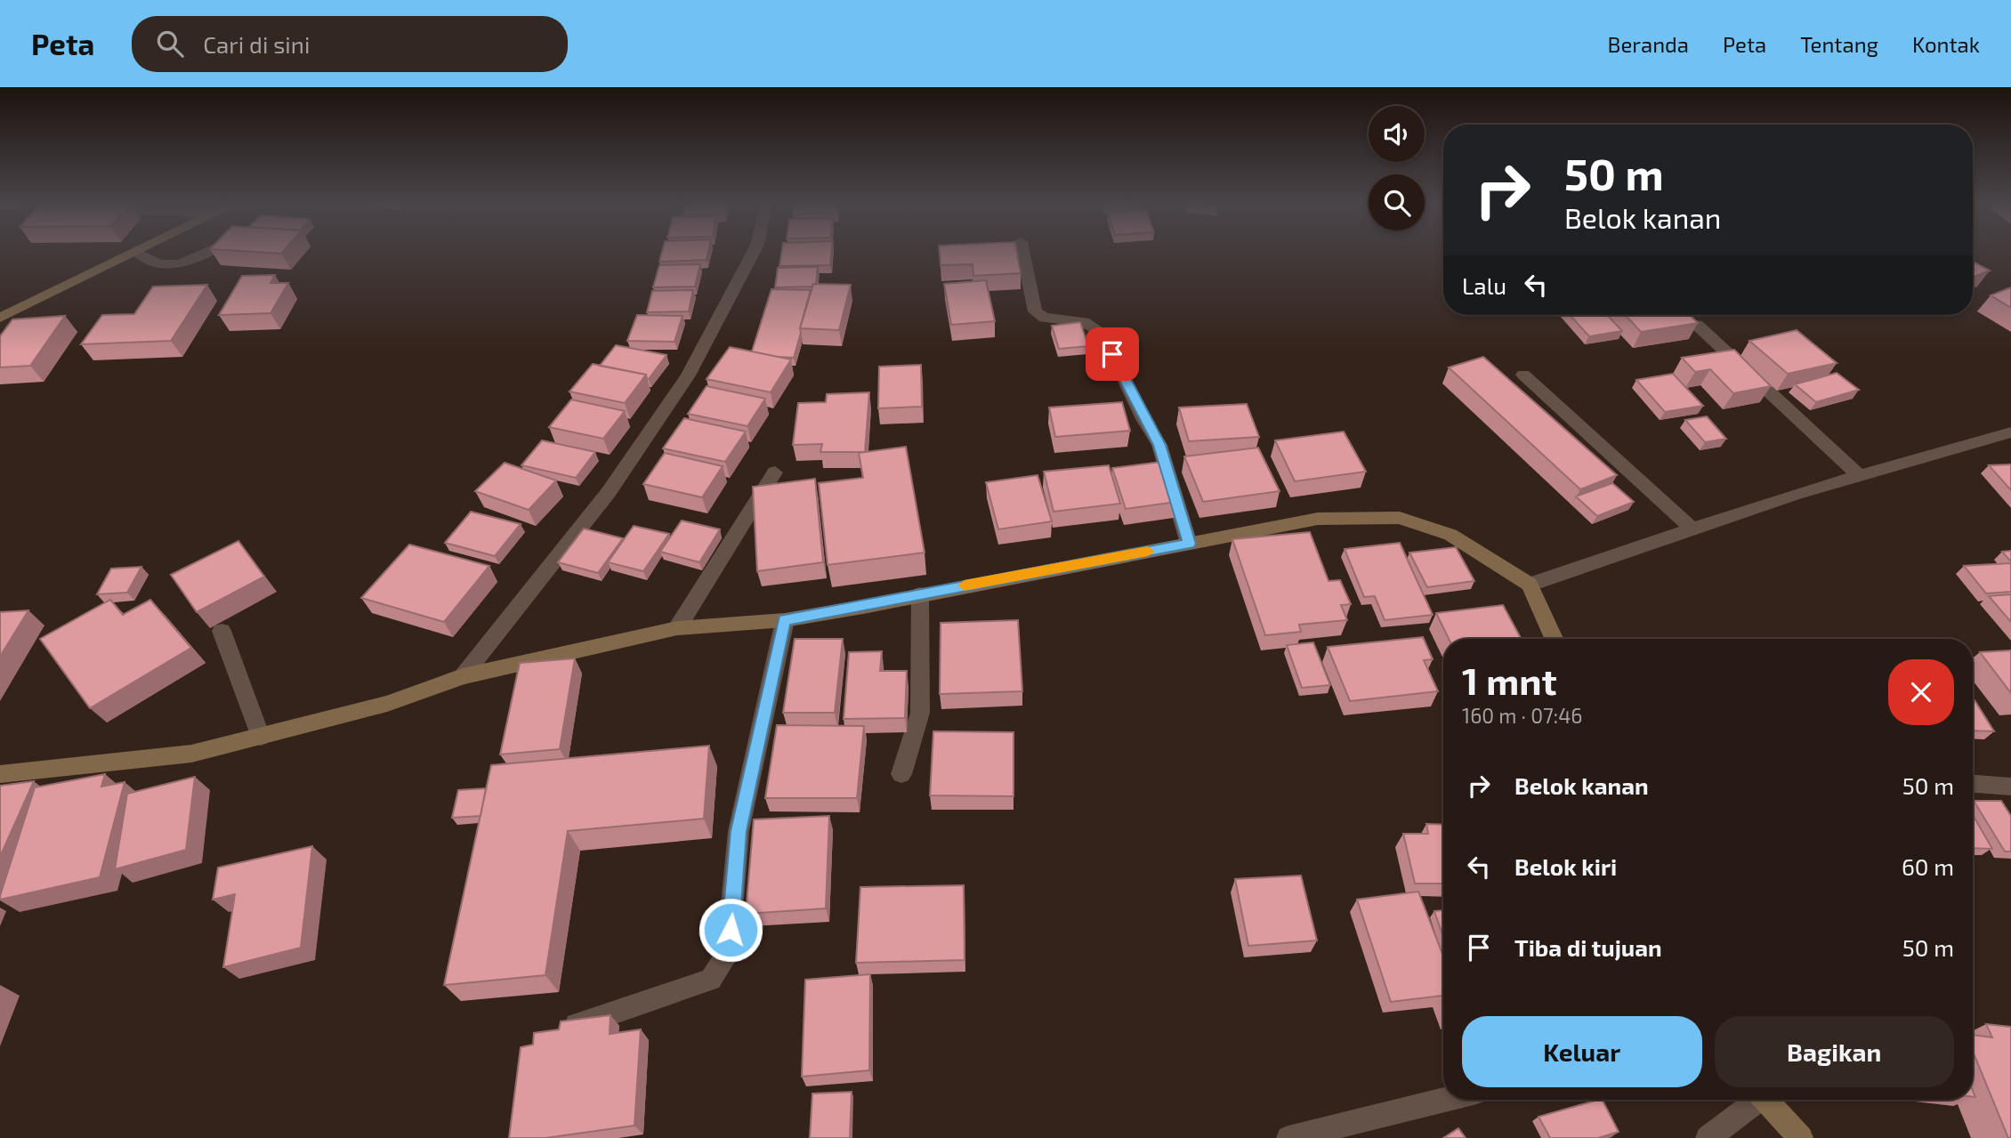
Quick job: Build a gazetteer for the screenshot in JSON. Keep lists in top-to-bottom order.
{
  "page": {
    "header": "Peta",
    "search": "Cari di sini",
    "nav": [
      "Beranda",
      "Peta",
      "Tentang",
      "Kontak"
    ],
    "turn": ["50 m", "Belok kanan"],
    "then": "Lalu",
    "heading": ["1 mnt", "160 m · 07:46"],
    "list": [
      {
        "name": "Belok kanan",
        "value": "50 m"
      },
      {
        "name": "Belok kiri",
        "value": "60 m"
      },
      {
        "name": "Tiba di tujuan",
        "value": "50 m"
      }
    ],
    "buttons": ["Keluar", "Bagikan"]
  }
}
